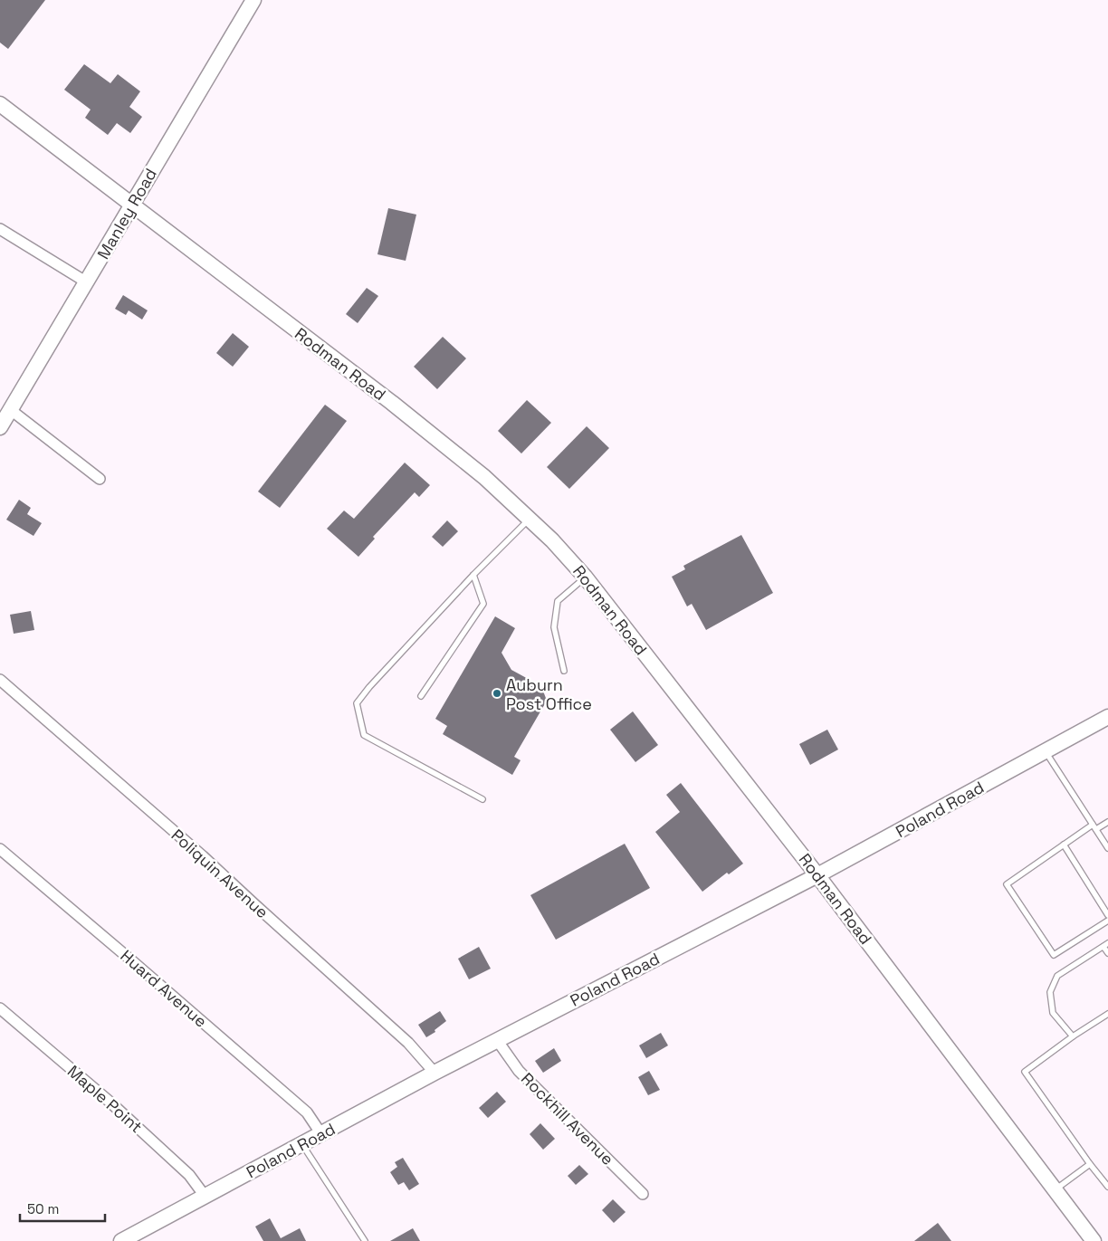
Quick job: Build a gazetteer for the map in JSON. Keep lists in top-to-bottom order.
{
  "streets": {
    "street": [
      "Manley Road",
      "Rodman Road",
      "Poland Road",
      "Poliquin Avenue",
      "Huard Avenue",
      "Maple Point",
      "Rockhill Avenue"
    ]
  },
  "crossings": [
    ["Manley Road", "Rodman Road"],
    ["Rodman Road", "Poland Road"],
    ["Poland Road", "Poliquin Avenue"],
    ["Poland Road", "Huard Avenue"],
    ["Poland Road", "Maple Point"],
    ["Poland Road", "Rockhill Avenue"]
  ],
  "places": ["Auburn Post Office"],
  "scale_bar": "50 m"
}
